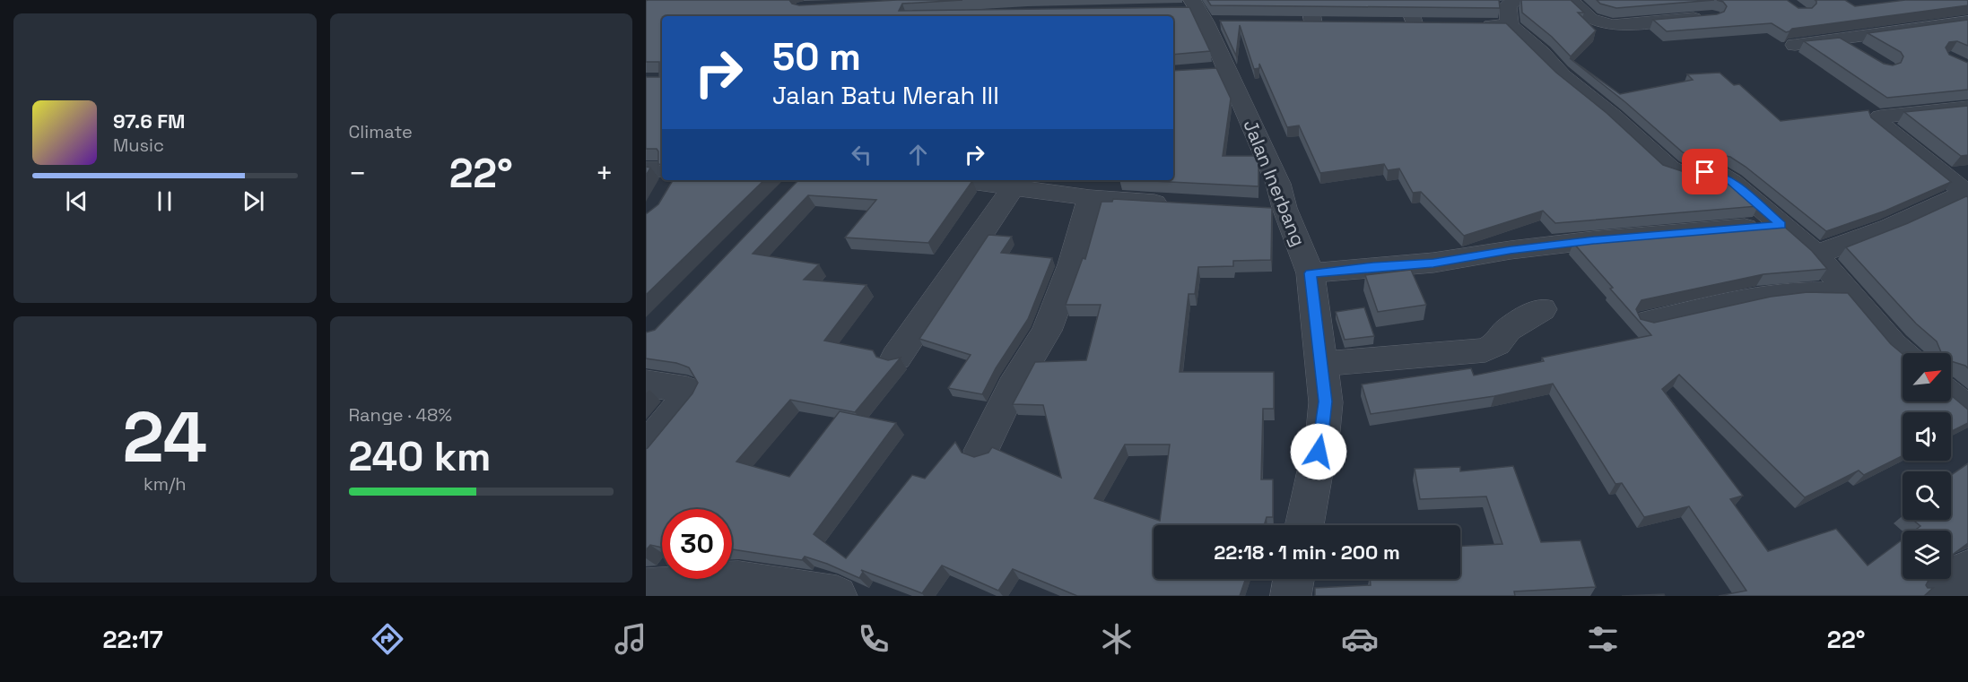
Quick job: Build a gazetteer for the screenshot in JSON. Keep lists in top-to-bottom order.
{
  "streets": {
    "street": ["Jalan Inerbang"]
  },
  "north": "top right",
  "page": {
    "tile": [
      "Climate",
      ["24", "km/h"],
      ["Range · 48%", "240 km"]
    ],
    "turn": ["50 m", "Jalan Batu Merah III"],
    "song": ["97.6 FM", "Music"],
    "heat": ["−", "22°", "+"],
    "limit": "30",
    "trip": "22:18 · 1 min · 200 m",
    "tabs": ["22:17", "22°"]
  }
}
